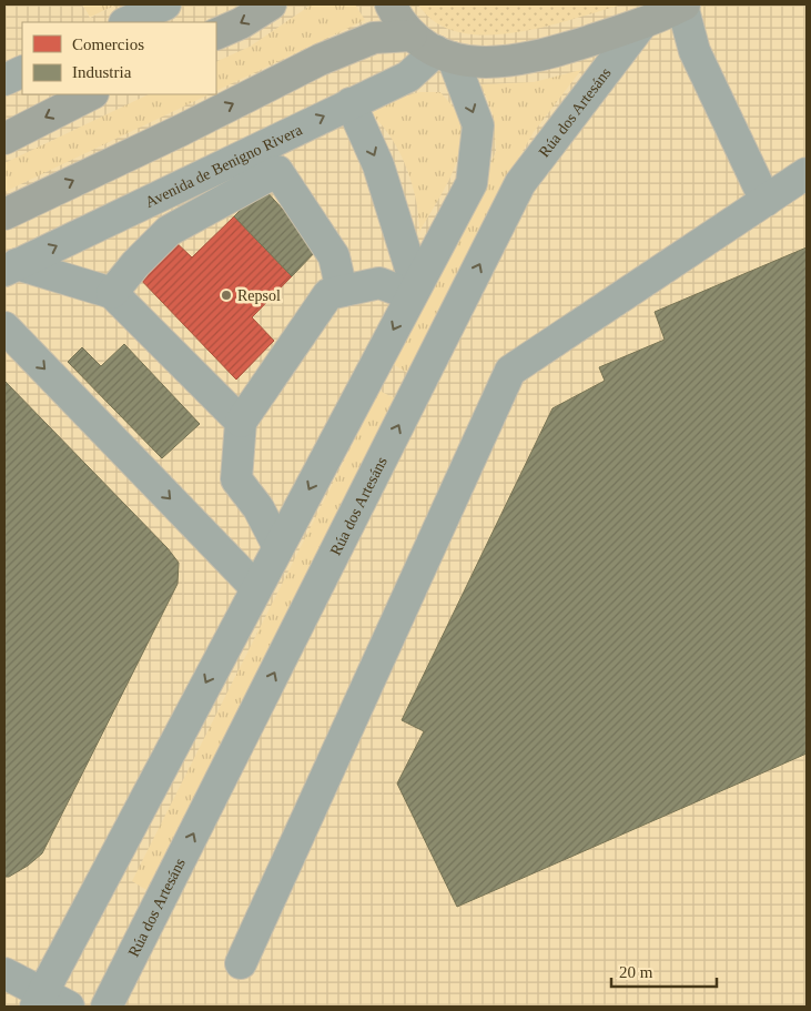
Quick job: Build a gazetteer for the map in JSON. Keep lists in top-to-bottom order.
{
  "streets": {
    "street": ["Rúa dos Artesáns", "Avenida de Benigno Rivera"]
  },
  "places": ["Repsol"],
  "legend": ["Comercios", "Industria"],
  "scale_bar": "20 m"
}
